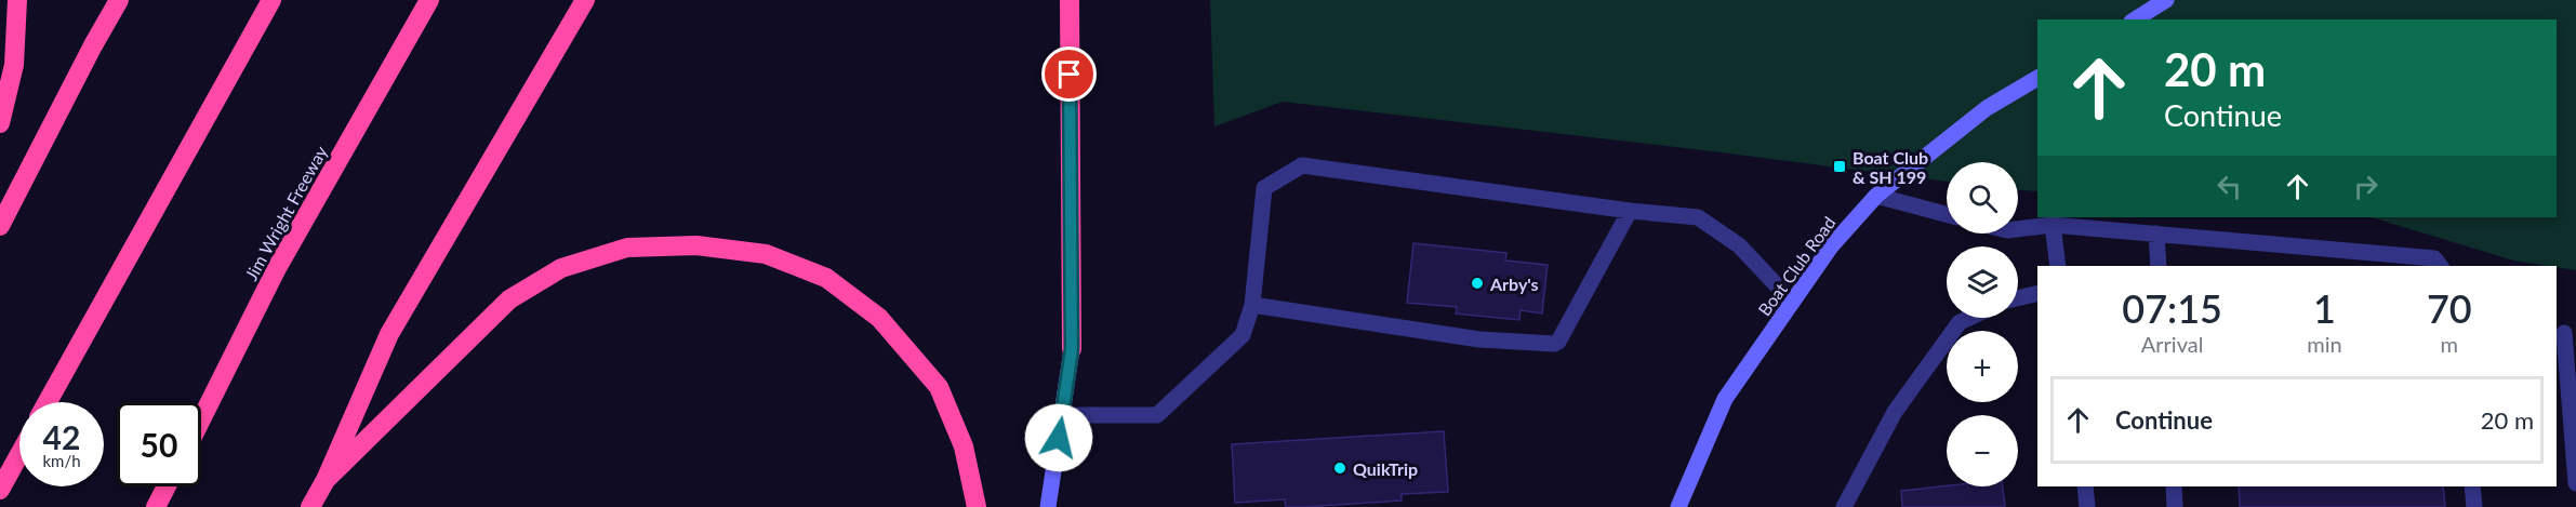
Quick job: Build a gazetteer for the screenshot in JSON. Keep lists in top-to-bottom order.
{
  "streets": {
    "highway": ["Jim Wright Freeway"],
    "main road": ["Boat Club Road"]
  },
  "places": {
    "transit": ["Boat Club & SH 199"],
    "other": ["Arby's", "QuikTrip"]
  },
  "page": {
    "turn": ["20 m", "Continue"],
    "map_buttons": ["+", "−"],
    "eta": [
      "07:15",
      "Arrival",
      "1",
      "min",
      "70",
      "m"
    ],
    "list": [
      {
        "name": "Continue",
        "value": "20 m"
      }
    ],
    "speed": "42 km/h",
    "limit": "50"
  }
}
